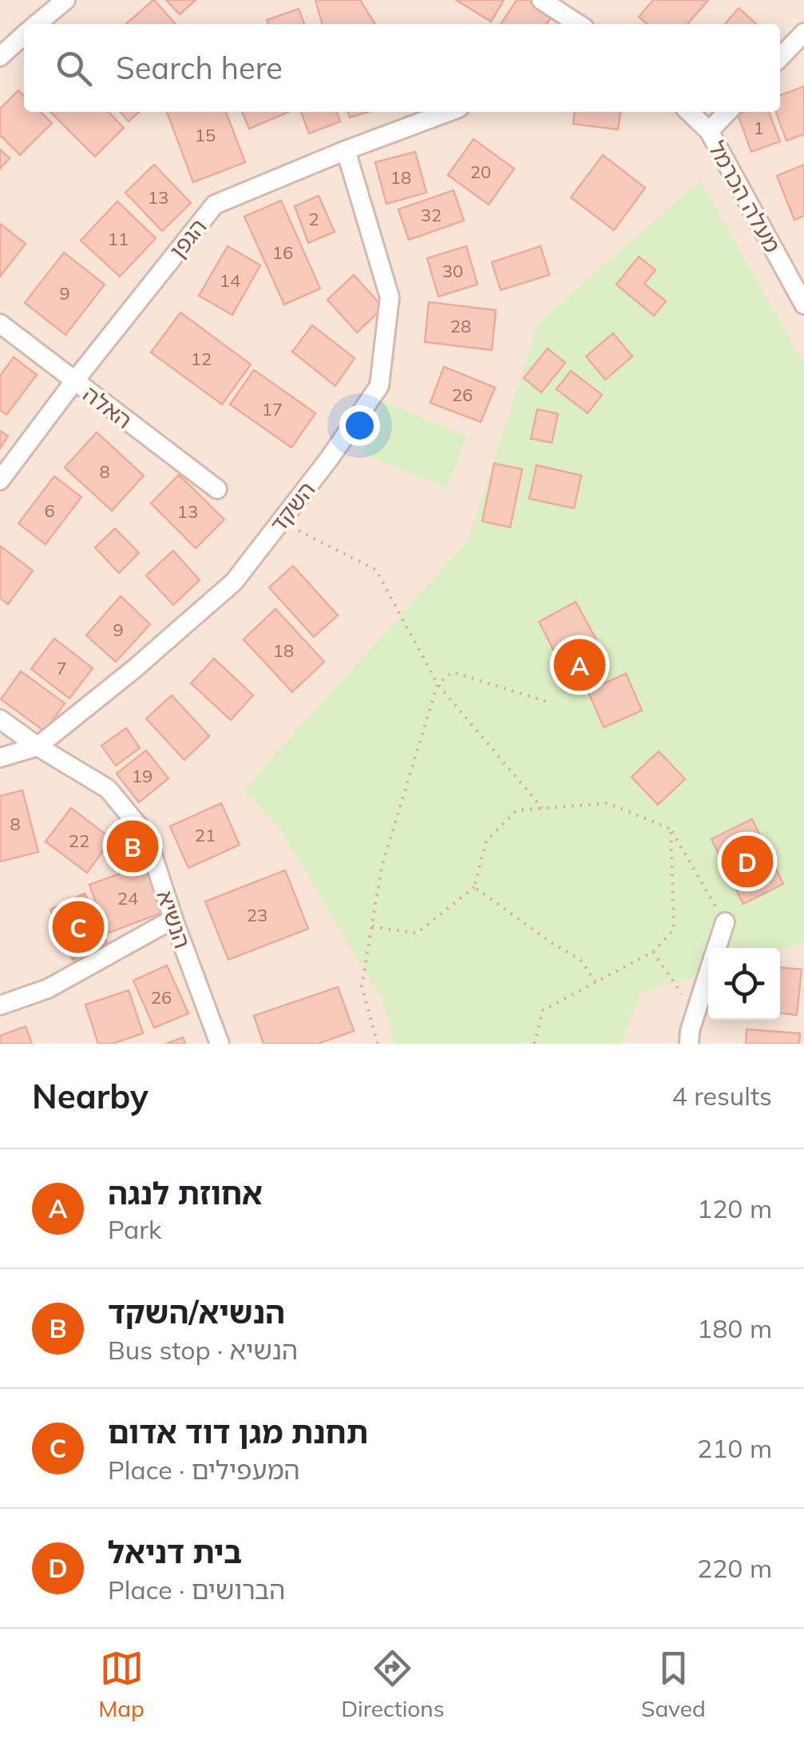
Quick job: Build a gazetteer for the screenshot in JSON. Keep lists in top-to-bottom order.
{
  "streets": {
    "street": [
      "מעלה הכרמל",
      "הגפן",
      "האלה",
      "השקד",
      "הנשיא"
    ]
  },
  "crossings": [
    ["הגפן", "האלה"],
    ["הגפן", "השקד"],
    ["השקד", "הנשיא"]
  ],
  "house_numbers": [
    "1",
    "15",
    "20",
    "18",
    "13",
    "32",
    "2",
    "11",
    "16",
    "30",
    "14",
    "9",
    "28",
    "12",
    "26",
    "17",
    "8",
    "6",
    "13",
    "9",
    "18",
    "7",
    "19",
    "8",
    "21",
    "22",
    "24",
    "23",
    "26"
  ],
  "page": {
    "search": "Search here",
    "pins": [
      "A",
      "B",
      "D",
      "C"
    ],
    "heading": ["Nearby", "4 results"],
    "list": [
      {
        "mark": "A",
        "name": "אחוזת לנגה",
        "note": "Park",
        "value": "120 m"
      },
      {
        "mark": "B",
        "name": "הנשיא/השקד",
        "note": "Bus stop · הנשיא",
        "value": "180 m"
      },
      {
        "mark": "C",
        "name": "תחנת מגן דוד אדום",
        "note": "Place · המעפילים",
        "value": "210 m"
      },
      {
        "mark": "D",
        "name": "בית דניאל",
        "note": "Place · הברושים",
        "value": "220 m"
      }
    ],
    "nav": ["Map", "Directions", "Saved"]
  }
}
